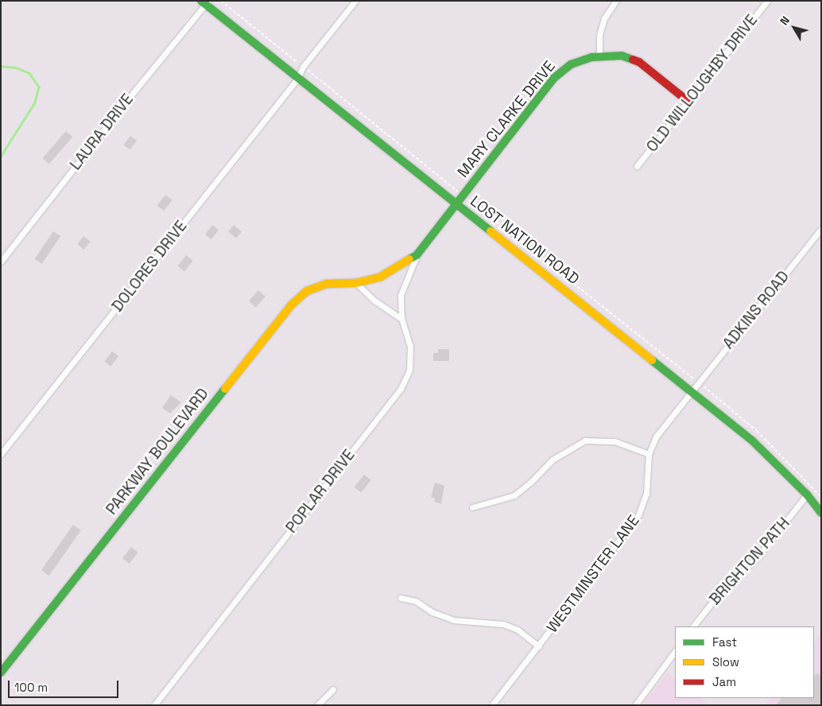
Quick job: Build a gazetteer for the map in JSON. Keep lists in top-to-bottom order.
{
  "streets": {
    "street": [
      "OLD WILLOUGHBY DRIVE",
      "MARY CLARKE DRIVE",
      "LAURA DRIVE",
      "LOST NATION ROAD",
      "DOLORES DRIVE",
      "ADKINS ROAD",
      "PARKWAY BOULEVARD",
      "POPLAR DRIVE",
      "BRIGHTON PATH",
      "WESTMINSTER LANE"
    ]
  },
  "crossings": [
    ["OLD WILLOUGHBY DRIVE", "MARY CLARKE DRIVE"],
    ["MARY CLARKE DRIVE", "LOST NATION ROAD"],
    ["MARY CLARKE DRIVE", "PARKWAY BOULEVARD"],
    ["LAURA DRIVE", "LOST NATION ROAD"],
    ["LOST NATION ROAD", "DOLORES DRIVE"],
    ["LOST NATION ROAD", "ADKINS ROAD"],
    ["LOST NATION ROAD", "PARKWAY BOULEVARD"],
    ["LOST NATION ROAD", "BRIGHTON PATH"],
    ["LOST NATION ROAD", "WESTMINSTER LANE"],
    ["ADKINS ROAD", "WESTMINSTER LANE"],
    ["PARKWAY BOULEVARD", "POPLAR DRIVE"]
  ],
  "legend": ["Fast", "Slow", "Jam"],
  "scale_bar": "100 m",
  "north": "top left"
}
